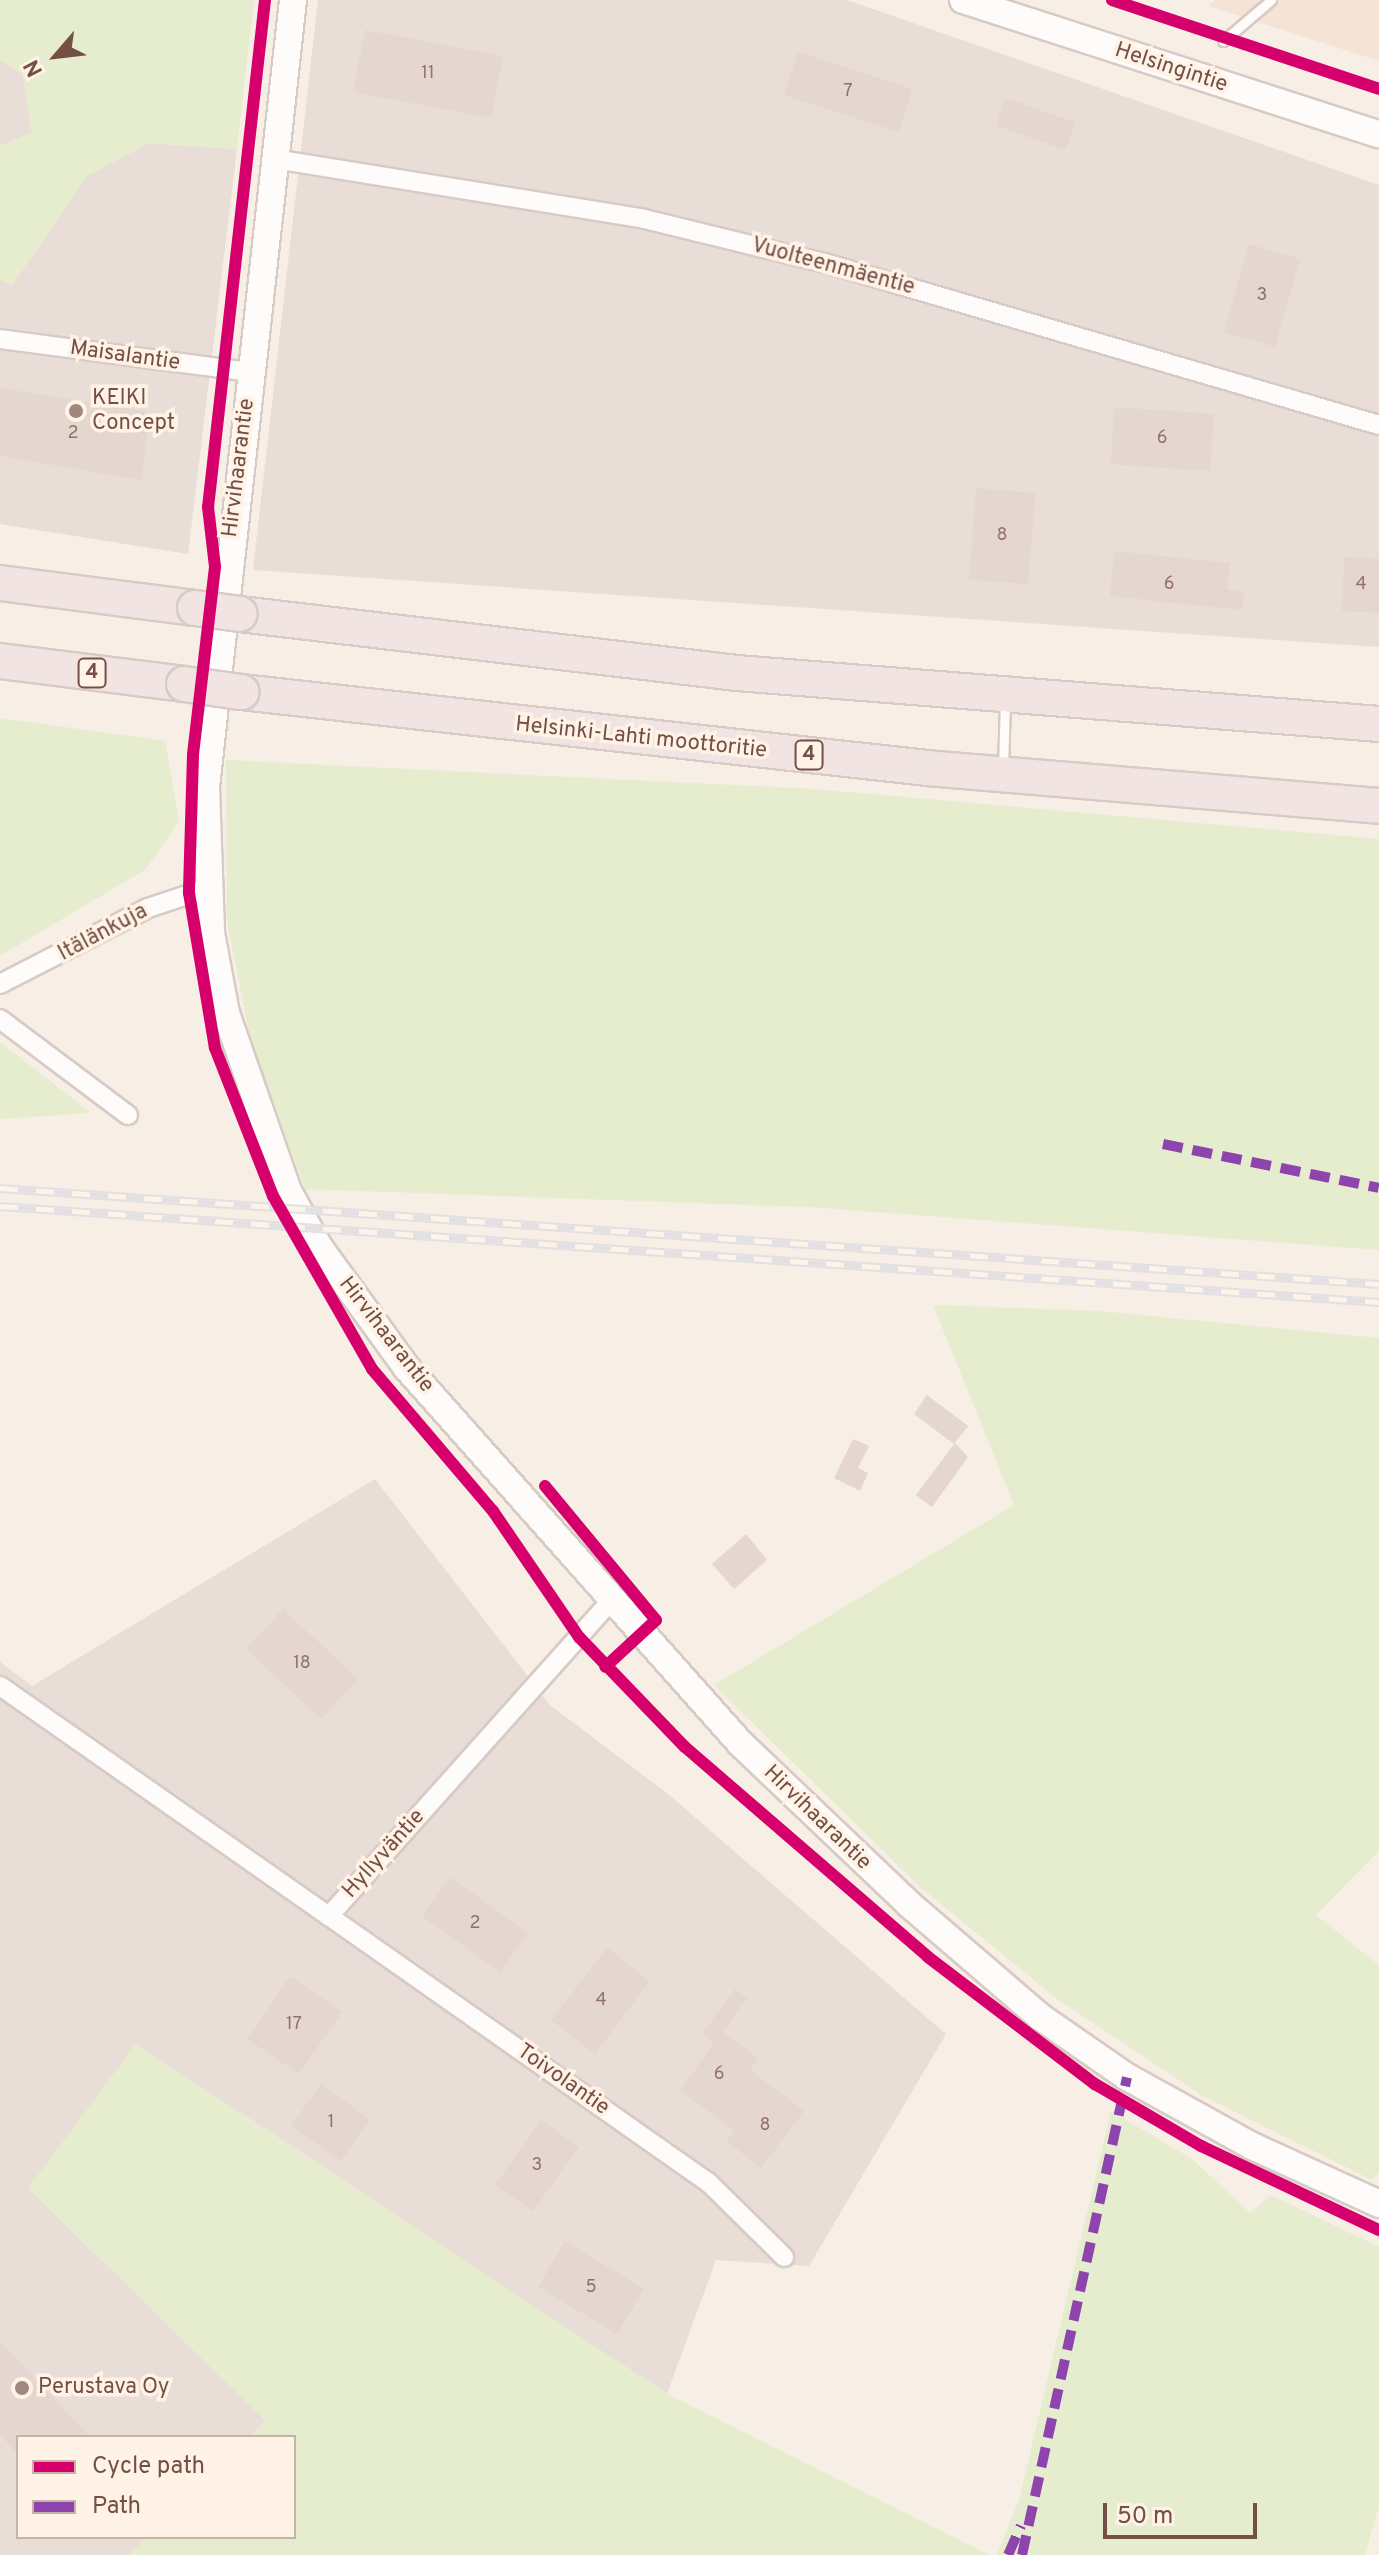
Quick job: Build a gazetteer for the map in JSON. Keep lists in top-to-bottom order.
{
  "streets": {
    "highway": ["4", "Helsinki-Lahti moottoritie"],
    "street": [
      "Helsingintie",
      "Vuolteenmäentie",
      "Maisalantie",
      "Hirvihaarantie",
      "Itälänkuja",
      "Hyllyväntie",
      "Toivolantie"
    ]
  },
  "crossings": [
    ["Vuolteenmäentie", "Hirvihaarantie"],
    ["Maisalantie", "Hirvihaarantie"],
    ["Hirvihaarantie", "Itälänkuja"],
    ["Hirvihaarantie", "Hyllyväntie"],
    ["Hyllyväntie", "Toivolantie"]
  ],
  "places": ["KEIKI Concept", "Perustava Oy"],
  "house_numbers": [
    "11",
    "7",
    "3",
    "2",
    "6",
    "8",
    "6",
    "4",
    "18",
    "2",
    "4",
    "17",
    "6",
    "1",
    "8",
    "3",
    "5"
  ],
  "legend": ["Cycle path", "Path"],
  "scale_bar": "50 m",
  "north": "bottom left"
}
